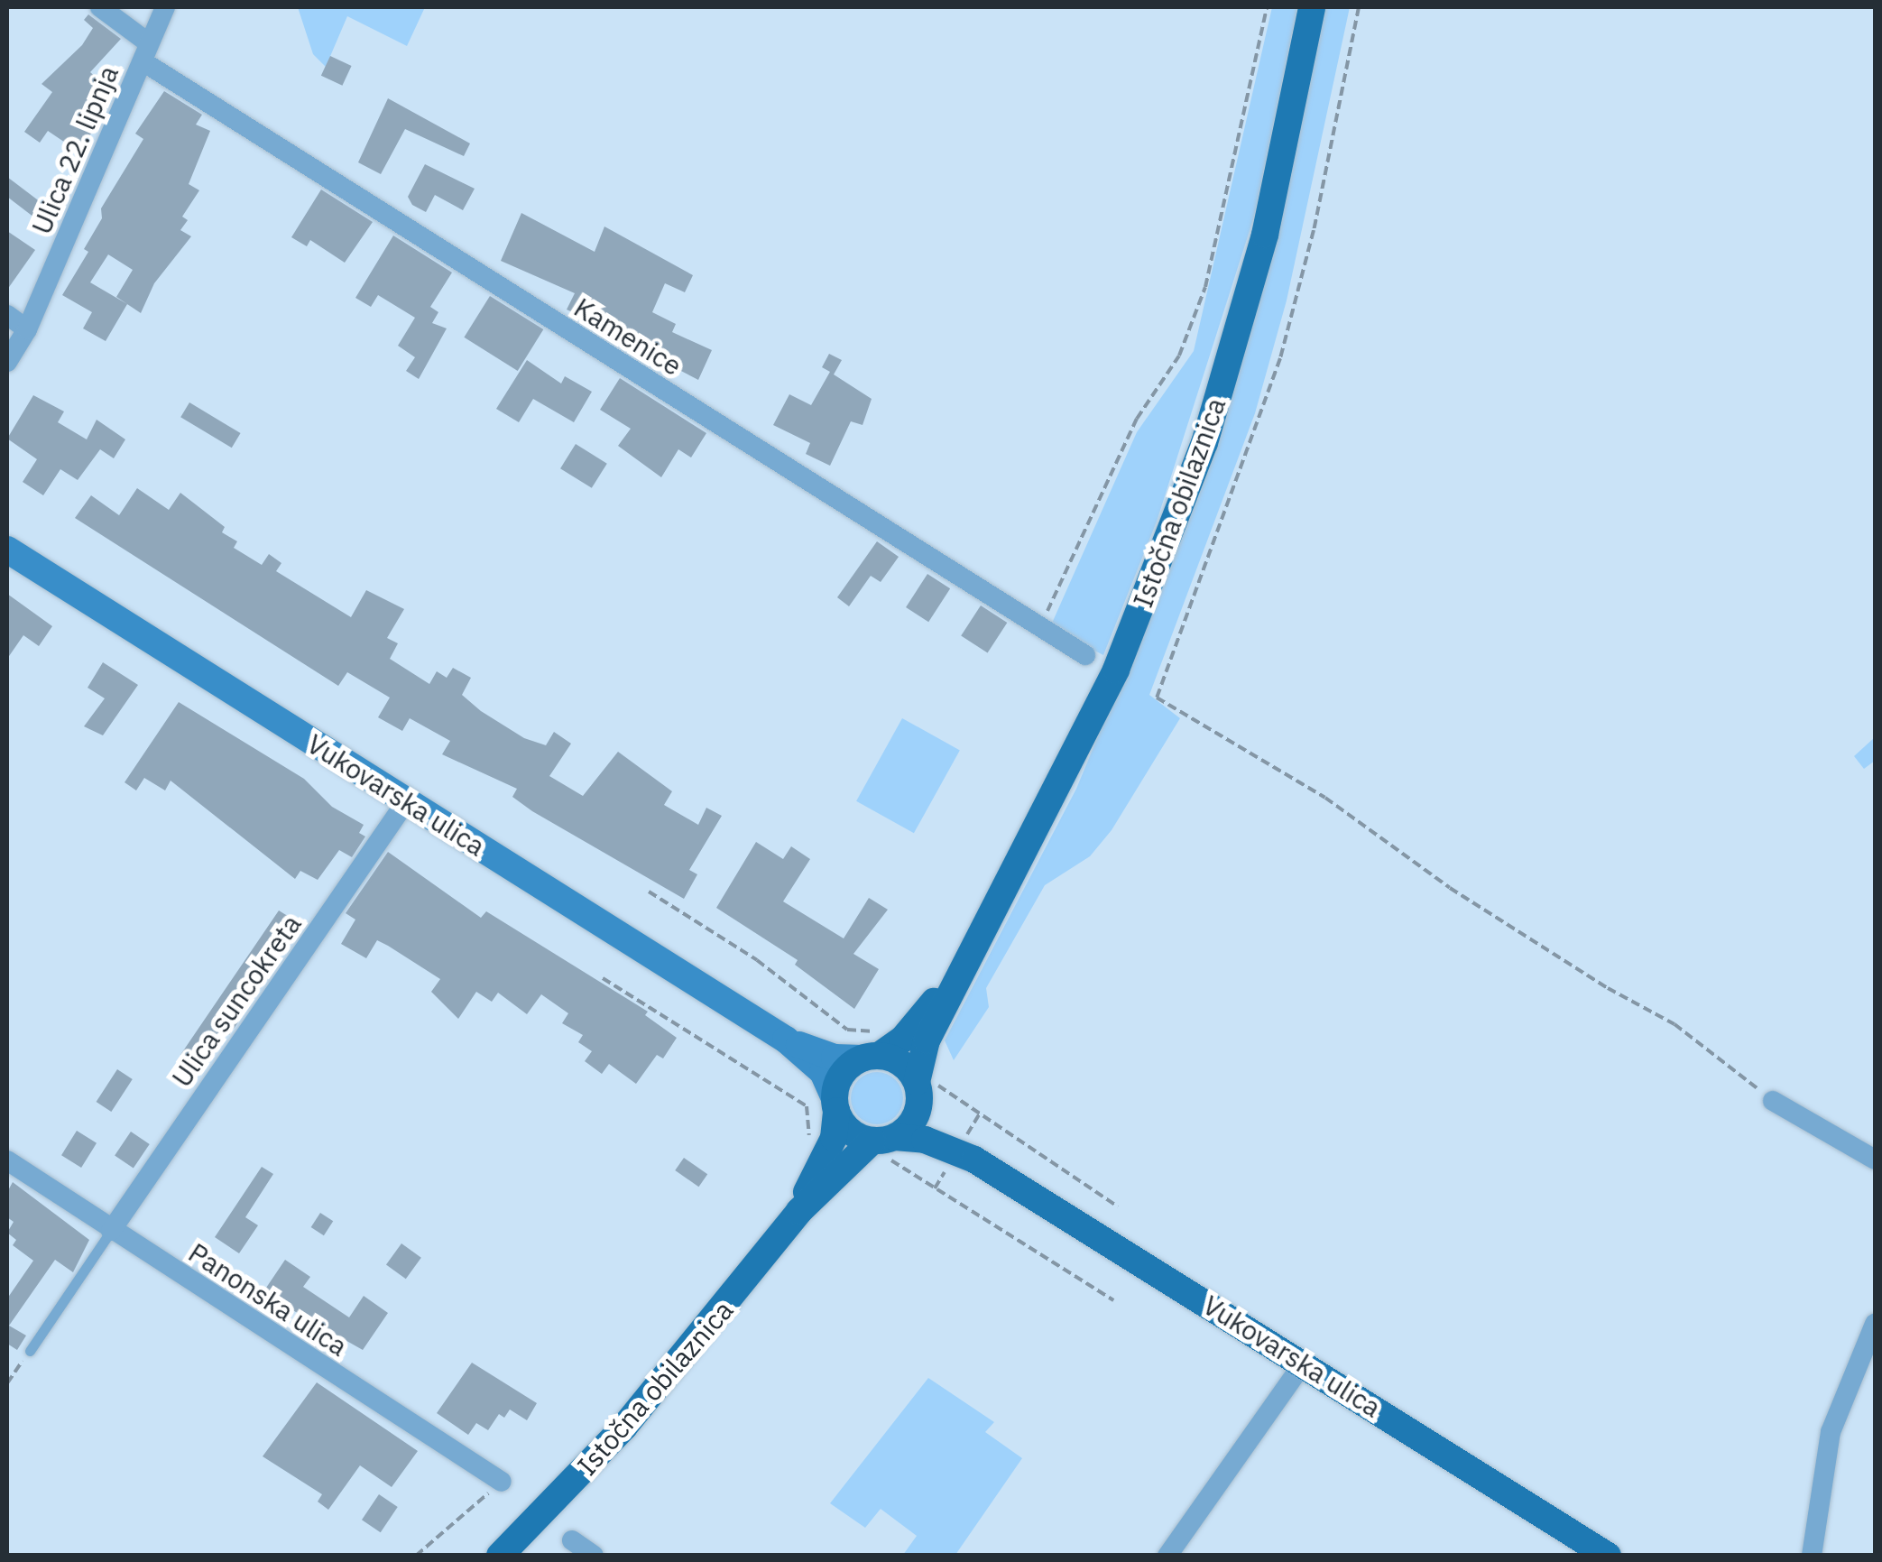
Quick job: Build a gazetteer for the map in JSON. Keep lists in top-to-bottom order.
{
  "streets": {
    "main road": ["Istočna obilaznica", "Vukovarska ulica"],
    "street": [
      "Ulica 22. lipnja",
      "Kamenice",
      "Ulica suncokreta",
      "Panonska ulica"
    ]
  },
  "crossings": [
    ["Ulica 22. lipnja", "Kamenice"],
    ["Istočna obilaznica", "Vukovarska ulica"],
    ["Vukovarska ulica", "Ulica suncokreta"],
    ["Ulica suncokreta", "Panonska ulica"]
  ]
}
